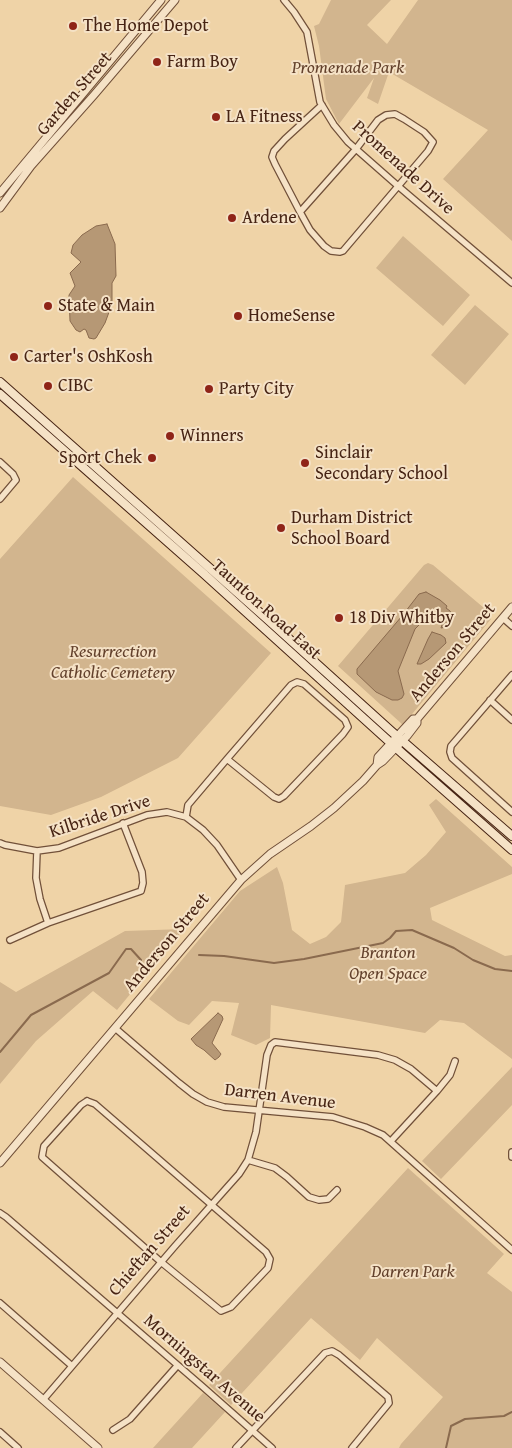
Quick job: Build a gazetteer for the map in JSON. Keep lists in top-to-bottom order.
{
  "streets": {
    "main road": ["Taunton Road East"],
    "street": [
      "Garden Street",
      "Promenade Drive",
      "Anderson Street",
      "Kilbride Drive",
      "Darren Avenue",
      "Chieftan Street",
      "Morningstar Avenue"
    ]
  },
  "crossings": [
    ["Taunton Road East", "Anderson Street"],
    ["Anderson Street", "Kilbride Drive"],
    ["Anderson Street", "Darren Avenue"],
    ["Darren Avenue", "Chieftan Street"],
    ["Chieftan Street", "Morningstar Avenue"]
  ],
  "parks": [
    "Promenade Park",
    "Resurrection Catholic Cemetery",
    "Branton Open Space",
    "Darren Park"
  ],
  "places": [
    "The Home Depot",
    "Farm Boy",
    "LA Fitness",
    "Ardene",
    "State & Main",
    "HomeSense",
    "Carter's OshKosh",
    "CIBC",
    "Party City",
    "Winners",
    "Sport Chek",
    "Sinclair Secondary School",
    "Durham District School Board",
    "18 Div Whitby"
  ]
}
